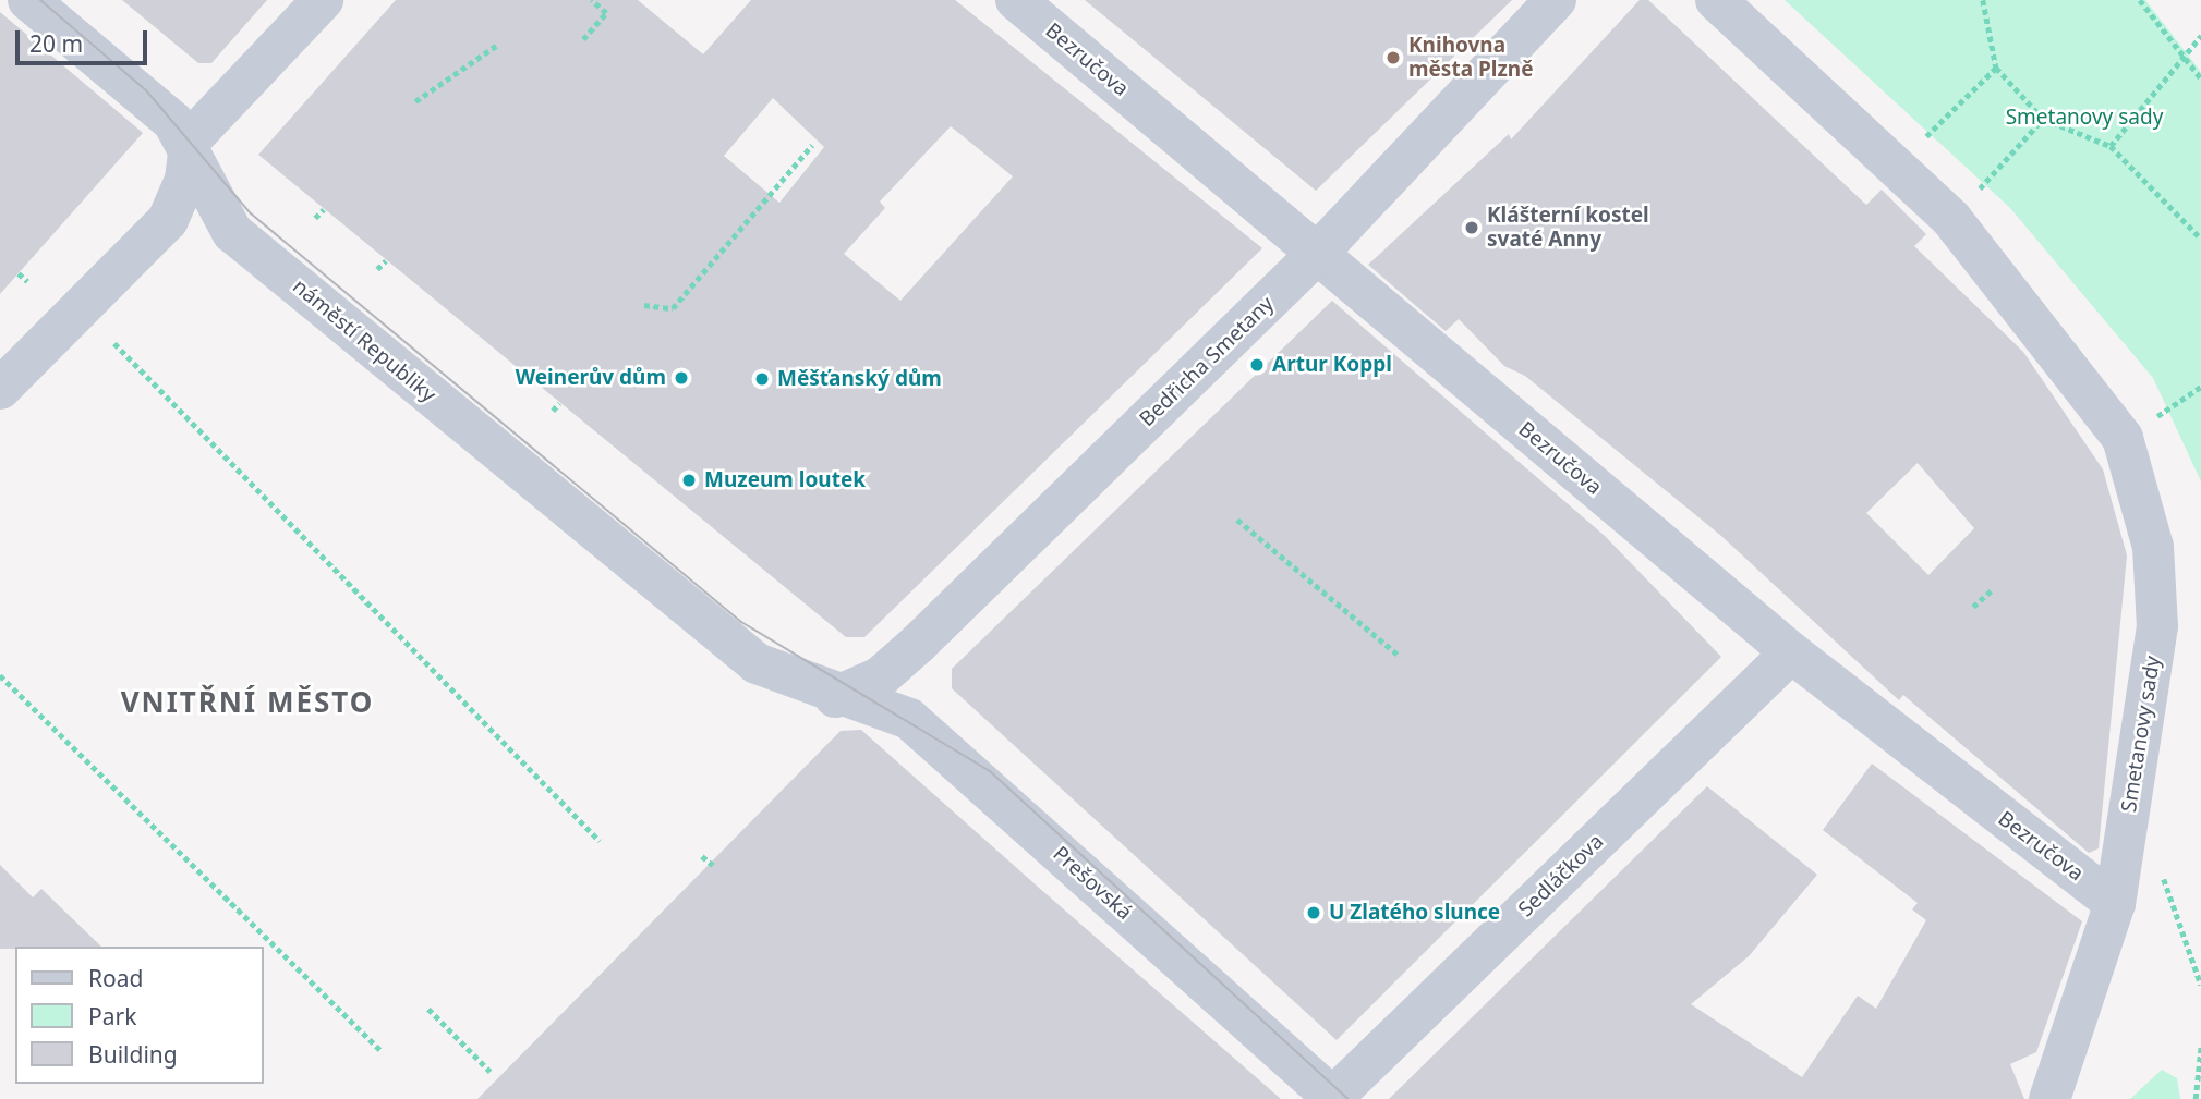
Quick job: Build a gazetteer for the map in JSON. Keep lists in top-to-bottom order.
{
  "streets": {
    "street": [
      "Bezručova",
      "náměstí Republiky",
      "Bedřicha Smetany",
      "Smetanovy sady",
      "Sedláčkova",
      "Prešovská"
    ]
  },
  "crossings": [
    ["Bezručova", "Bedřicha Smetany"],
    ["Bezručova", "Smetanovy sady"],
    ["Bezručova", "Sedláčkova"],
    ["náměstí Republiky", "Bedřicha Smetany"],
    ["náměstí Republiky", "Prešovská"],
    ["Bedřicha Smetany", "Prešovská"],
    ["Sedláčkova", "Prešovská"]
  ],
  "districts": ["VNITŘNÍ MĚSTO"],
  "parks": ["Smetanovy sady"],
  "places": [
    "Knihovna města Plzně",
    "Klášterní kostel svaté Anny",
    "Artur Koppl",
    "Weinerův dům",
    "Měšťanský dům",
    "Muzeum loutek",
    "U Zlatého slunce"
  ],
  "legend": ["Road", "Park", "Building"],
  "scale_bar": "20 m"
}
